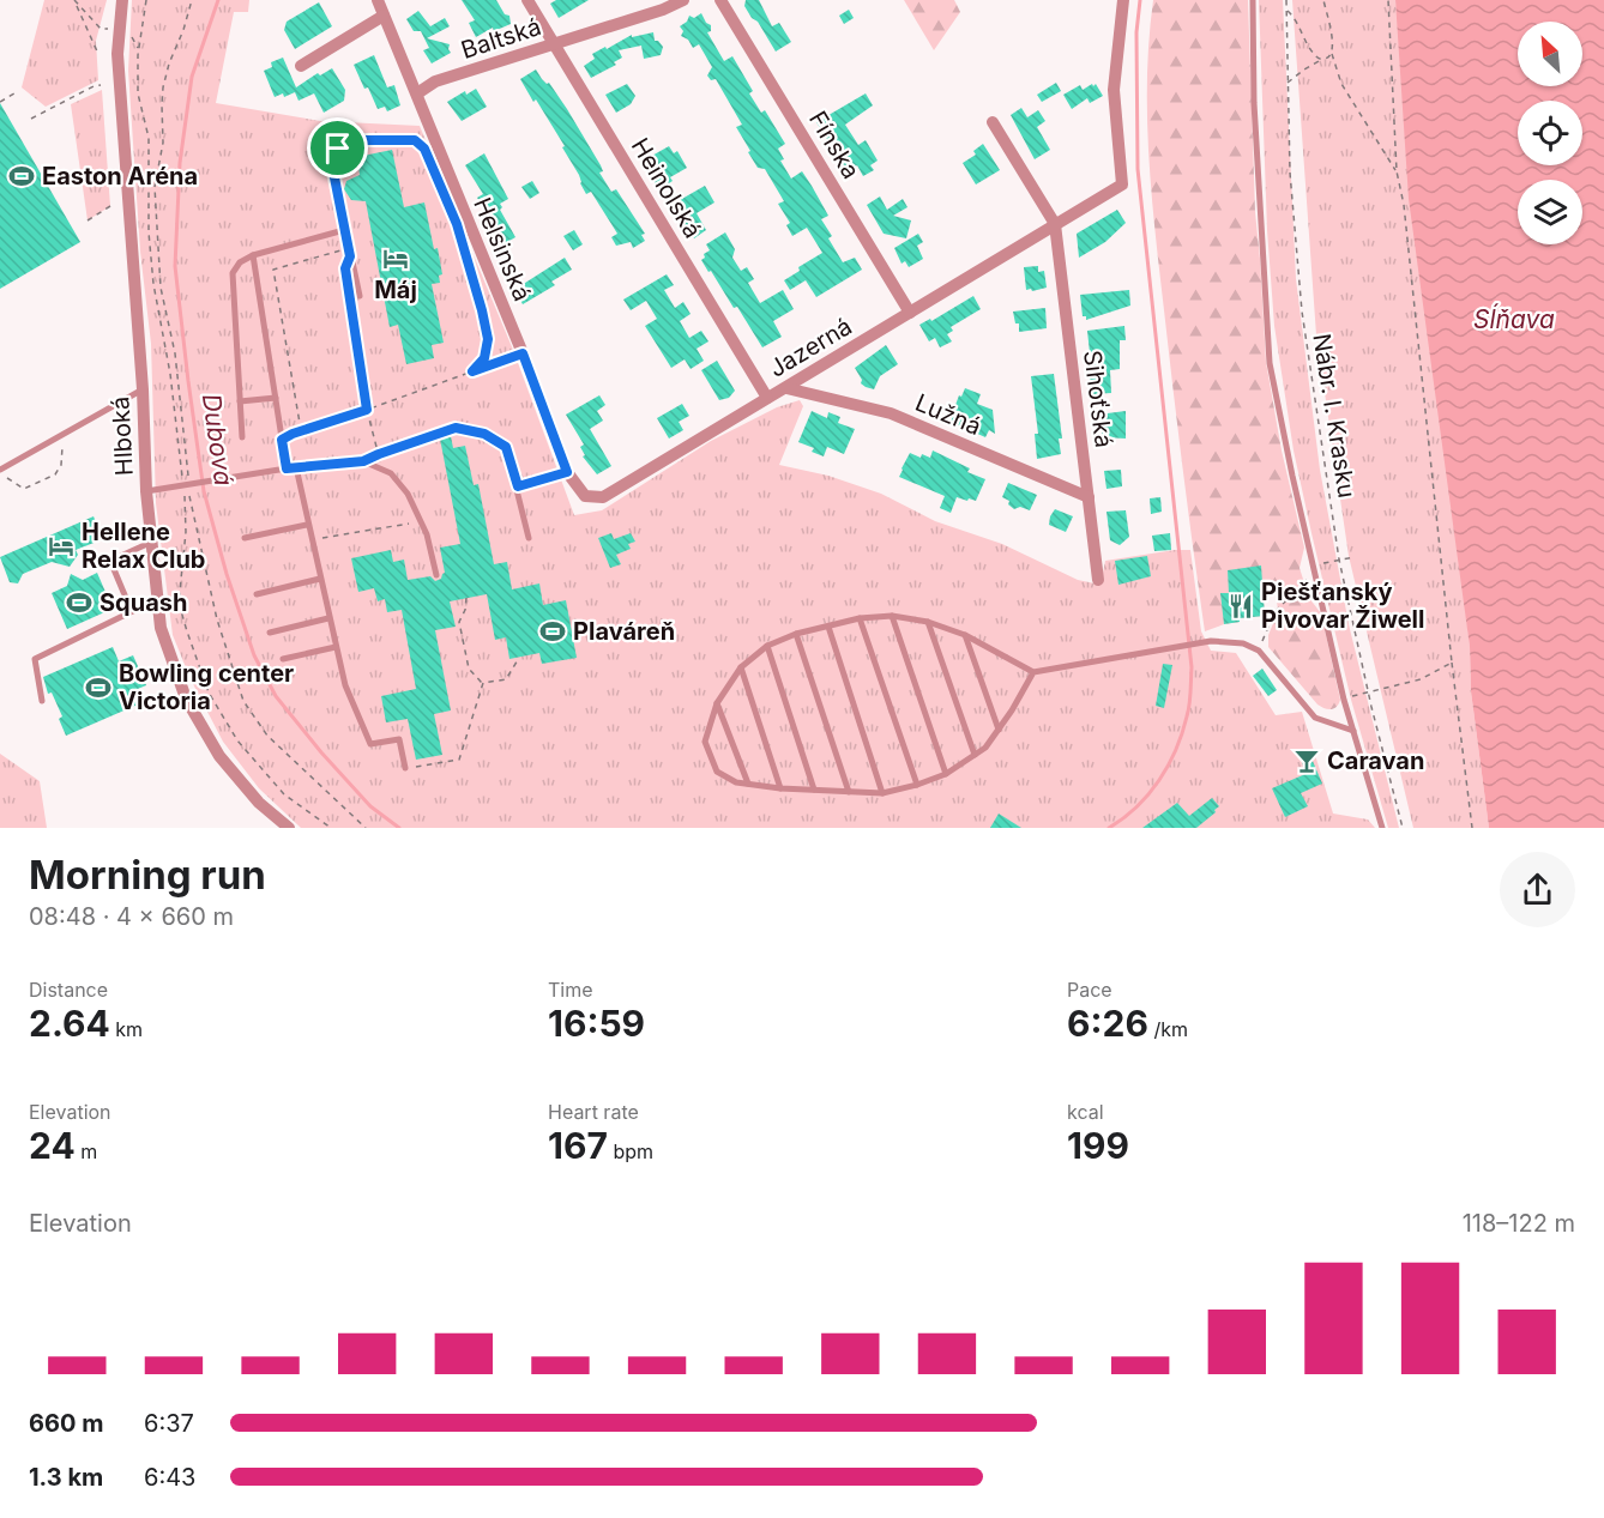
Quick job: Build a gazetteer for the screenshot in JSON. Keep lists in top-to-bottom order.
{
  "streets": {
    "street": [
      "Baltská",
      "Fínska",
      "Heinolská",
      "Helsinská",
      "Jazerná",
      "Sihoťská",
      "Lužná",
      "Hlboká"
    ],
    "path": ["Nábr. I. Krasku"]
  },
  "crossings": [
    ["Baltská", "Heinolská"],
    ["Baltská", "Helsinská"],
    ["Fínska", "Jazerná"],
    ["Heinolská", "Jazerná"],
    ["Helsinská", "Jazerná"],
    ["Jazerná", "Sihoťská"],
    ["Jazerná", "Lužná"],
    ["Sihoťská", "Lužná"]
  ],
  "water": ["Sĺňava", "Dubová"],
  "places": {
    "sports": [
      "Easton Aréna",
      "Squash",
      "Plaváreň",
      "Bowling center Victoria"
    ],
    "hotel": ["Máj", "Hellene Relax Club"],
    "restaurant": ["Piešťanský Pivovar Žiwell"],
    "bar": ["Caravan"]
  },
  "north": "top left",
  "page": {
    "heading": ["Morning run", "08:48 · 4 × 660 m"],
    "stats": [
      ["Distance", "2.64 km"],
      ["Time", "16:59"],
      ["Pace", "6:26 /km"],
      ["Elevation", "24 m"],
      ["Heart rate", "167 bpm"],
      ["kcal", "199"]
    ],
    "chart": ["Elevation", "118–122 m"],
    "list": [
      {
        "name": "660 m",
        "note": "6:37"
      },
      {
        "name": "1.3 km",
        "note": "6:43"
      }
    ]
  }
}
